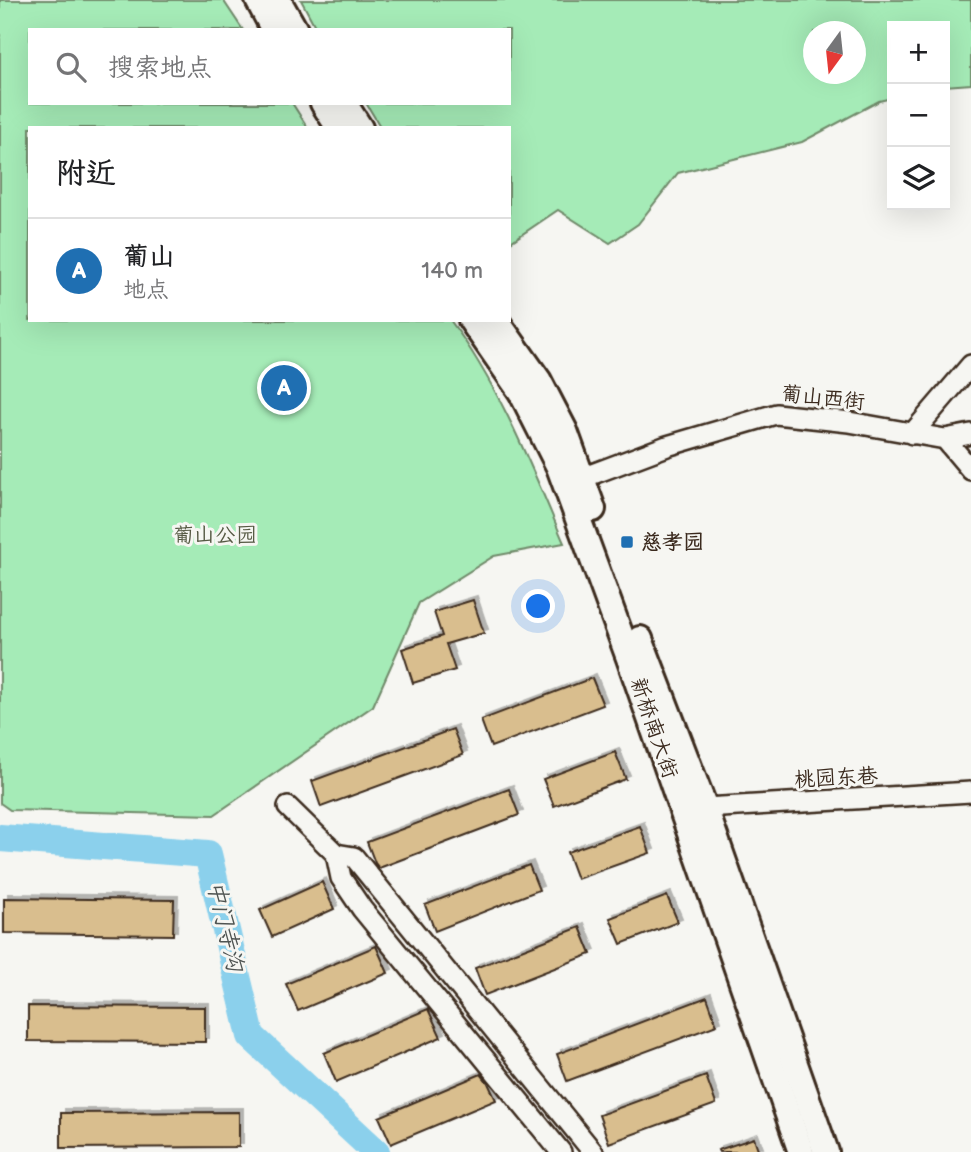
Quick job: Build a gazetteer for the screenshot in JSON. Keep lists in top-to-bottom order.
{
  "streets": {
    "main road": ["新桥南大街"],
    "street": ["葡山西街", "桃园东巷"]
  },
  "crossings": [
    ["葡山西街", "新桥南大街"],
    ["新桥南大街", "桃园东巷"]
  ],
  "water": ["中门寺沟"],
  "parks": ["葡山公园"],
  "places": {
    "transit": ["慈孝园"]
  },
  "north": "bottom",
  "page": {
    "map_buttons": ["+", "−"],
    "search": "搜索地点",
    "heading": "附近",
    "list": [
      {
        "mark": "A",
        "name": "葡山",
        "note": "地点",
        "value": "140 m"
      }
    ],
    "pins": "A"
  }
}
